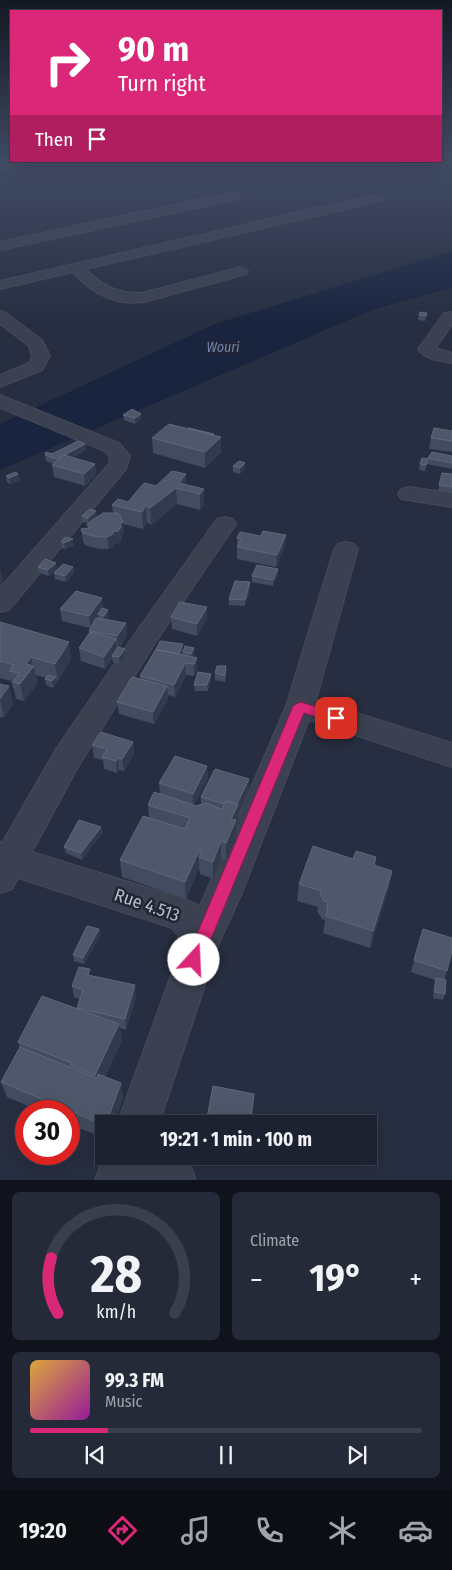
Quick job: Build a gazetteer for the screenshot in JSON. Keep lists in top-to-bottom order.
{
  "streets": {
    "street": ["Rue 4.513"]
  },
  "water": ["Wouri"],
  "page": {
    "turn": ["90 m", "Turn right"],
    "then": "Then",
    "limit": "30",
    "trip": "19:21 · 1 min · 100 m",
    "tile": "Climate",
    "heat": ["−", "19°", "+"],
    "song": ["99.3 FM", "Music"],
    "tabs": "19:20",
    "gauge": ["28", "km/h"]
  }
}
